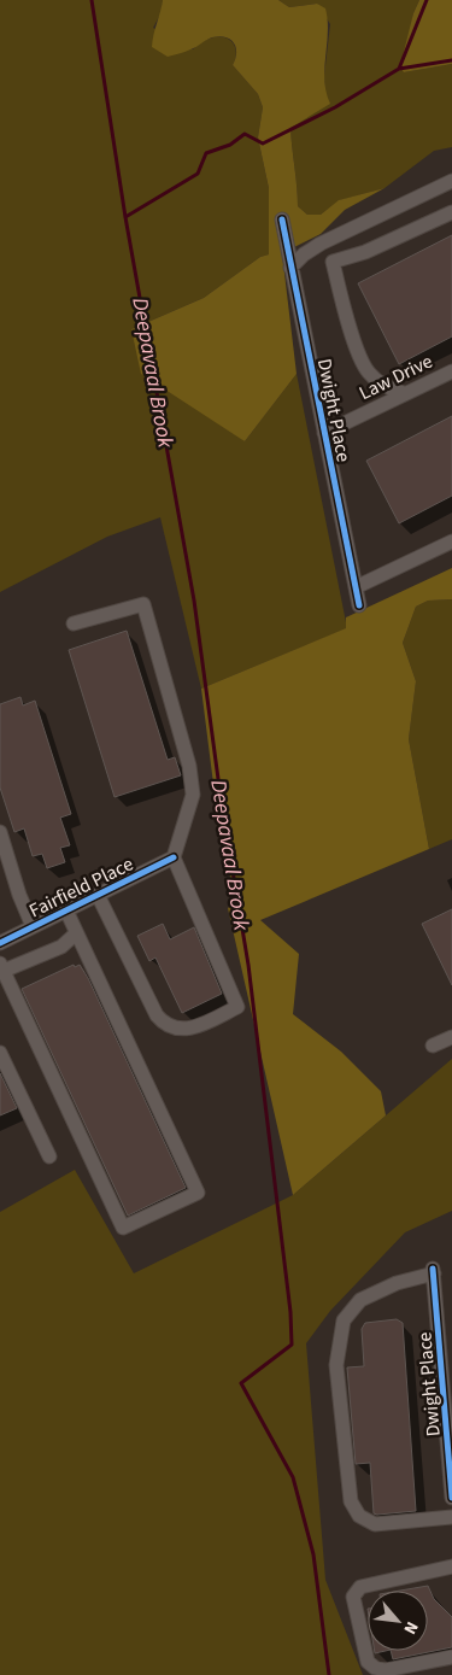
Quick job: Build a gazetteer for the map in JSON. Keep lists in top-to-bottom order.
{
  "streets": {
    "street": ["Law Drive", "Dwight Place", "Fairfield Place"]
  },
  "crossings": [
    ["Law Drive", "Dwight Place"]
  ],
  "water": ["Deepavaal Brook"],
  "north": "bottom right"
}
